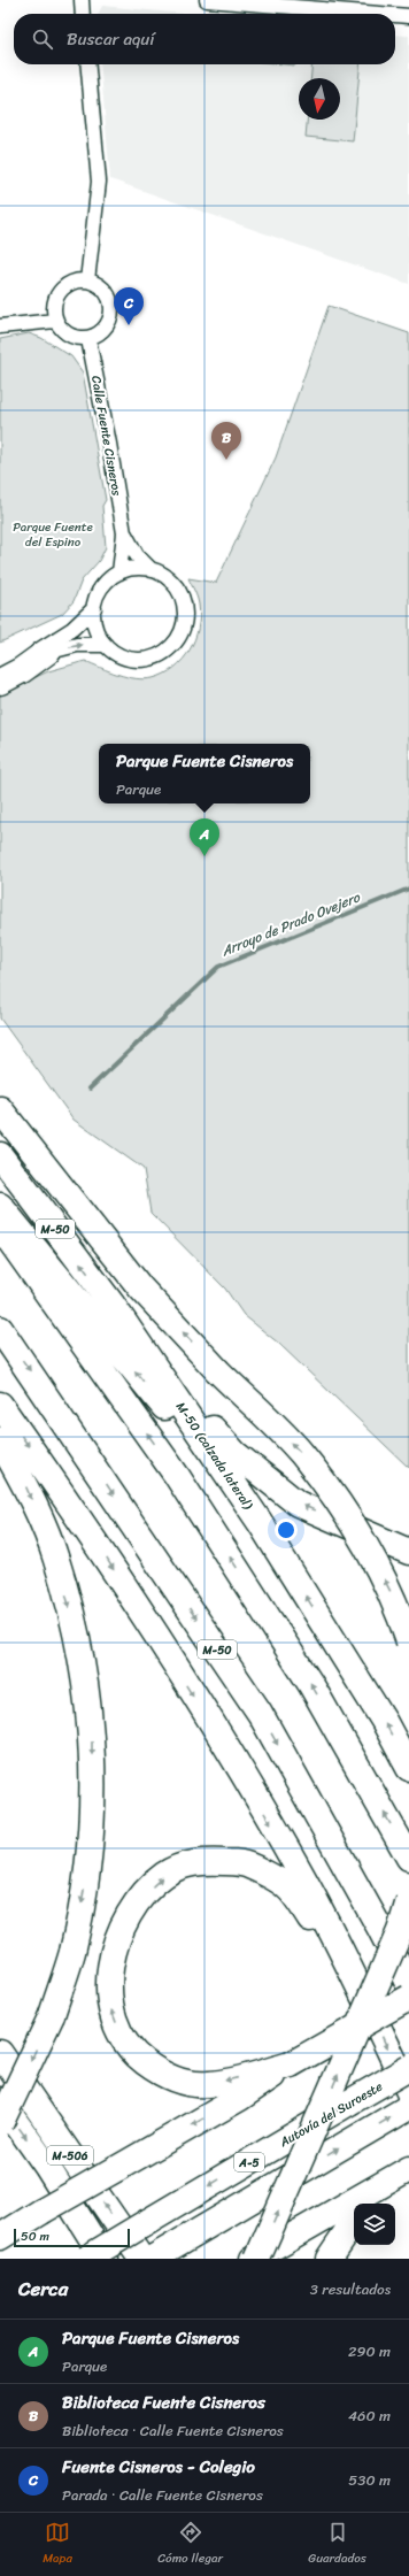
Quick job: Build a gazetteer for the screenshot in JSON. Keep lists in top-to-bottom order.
{
  "streets": {
    "highway": [
      "M-50",
      "M-50 (calzada lateral)",
      "Autovía del Suroeste",
      "M-506",
      "A-5"
    ],
    "street": ["Calle Fuente Cisneros"]
  },
  "crossings": [
    ["M-50", "M-50 (calzada lateral)"]
  ],
  "water": ["Arroyo de Prado Ovejero"],
  "parks": ["Parque Fuente del Espino"],
  "scale_bar": "50 m",
  "north": "bottom",
  "page": {
    "search": "Buscar aquí",
    "pins": ["C", "B", "A"],
    "popup": ["Parque Fuente Cisneros", "Parque"],
    "scale": "50 m",
    "heading": ["Cerca", "3 resultados"],
    "list": [
      {
        "mark": "A",
        "name": "Parque Fuente Cisneros",
        "note": "Parque",
        "value": "290 m"
      },
      {
        "mark": "B",
        "name": "Biblioteca Fuente Cisneros",
        "note": "Biblioteca · Calle Fuente Cisneros",
        "value": "460 m"
      },
      {
        "mark": "C",
        "name": "Fuente Cisneros - Colegio",
        "note": "Parada · Calle Fuente Cisneros",
        "value": "530 m"
      }
    ],
    "nav": ["Mapa", "Cómo llegar", "Guardados"]
  }
}
